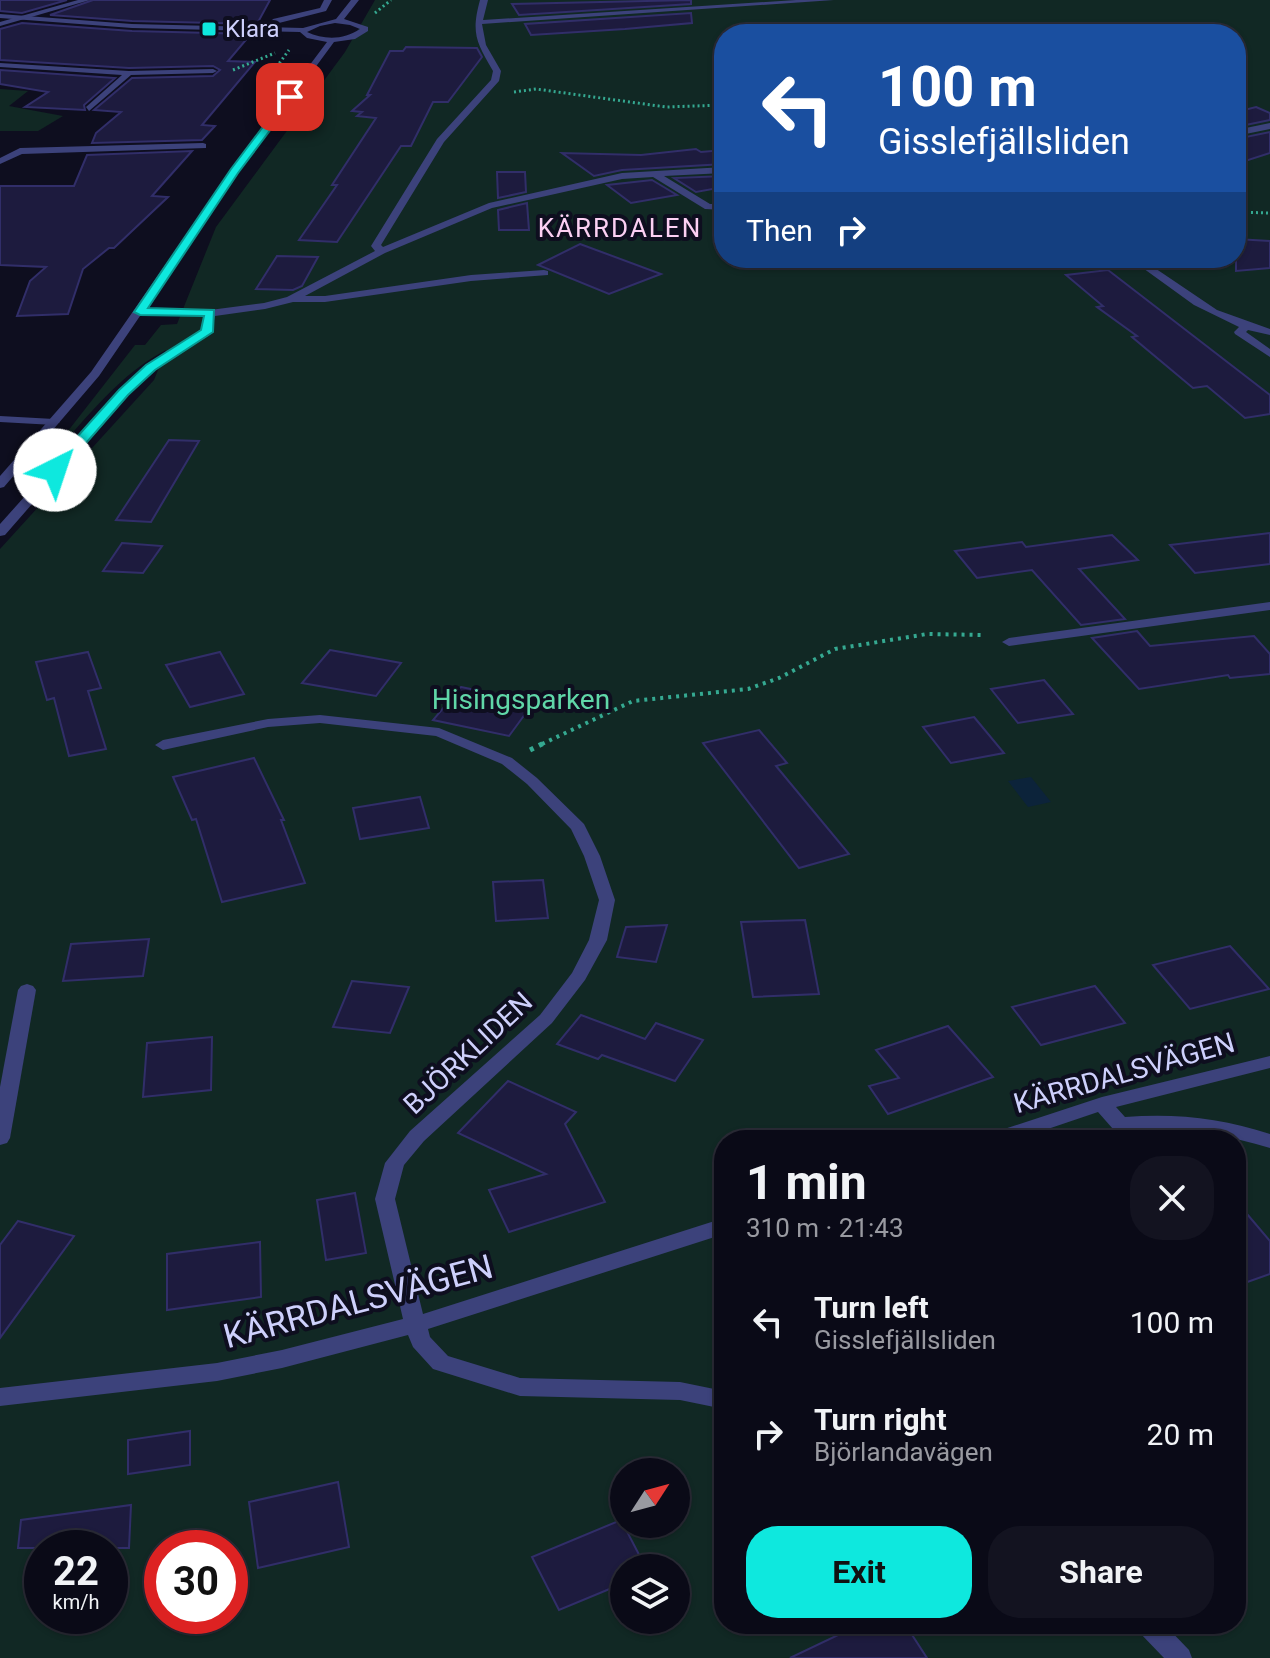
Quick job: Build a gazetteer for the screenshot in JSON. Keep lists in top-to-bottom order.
{
  "streets": {
    "street": ["BJÖRKLIDEN", "KÄRRDALSVÄGEN"]
  },
  "crossings": [
    ["BJÖRKLIDEN", "KÄRRDALSVÄGEN"]
  ],
  "districts": ["KÄRRDALEN"],
  "parks": ["Hisingsparken"],
  "places": {
    "transit": ["Klara"]
  },
  "north": "top right",
  "page": {
    "turn": ["100 m", "Gisslefjällsliden"],
    "then": "Then",
    "heading": ["1 min", "310 m · 21:43"],
    "list": [
      {
        "name": "Turn left",
        "note": "Gisslefjällsliden",
        "value": "100 m"
      },
      {
        "name": "Turn right",
        "note": "Björlandavägen",
        "value": "20 m"
      }
    ],
    "buttons": ["Exit", "Share"],
    "speed": "22 km/h",
    "limit": "30"
  }
}
